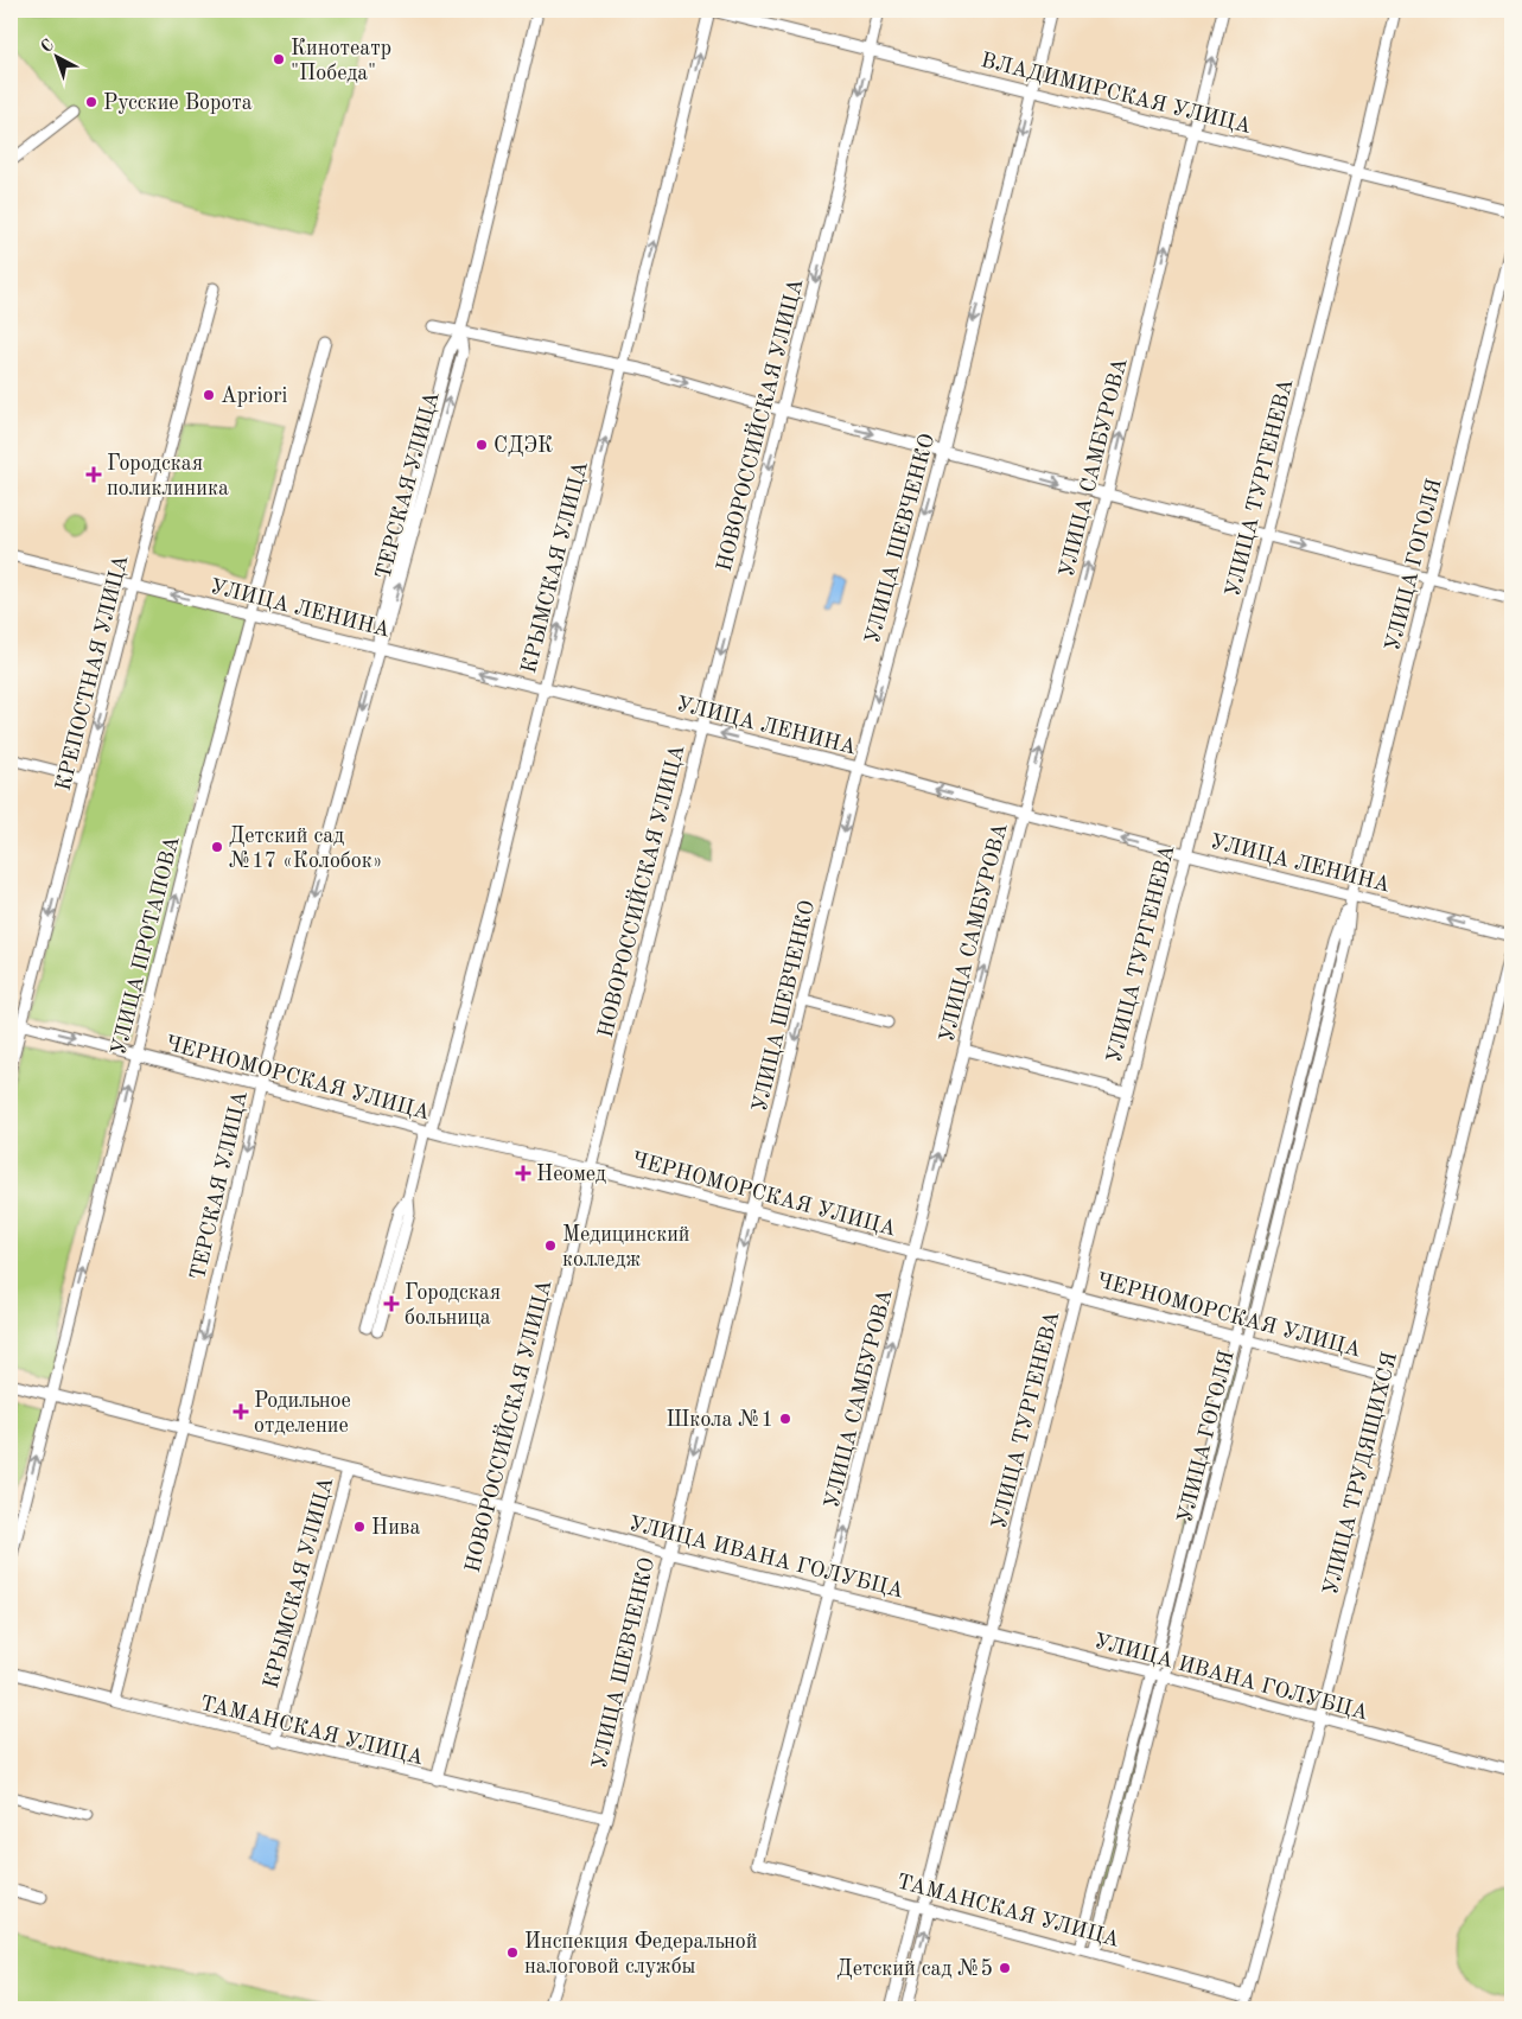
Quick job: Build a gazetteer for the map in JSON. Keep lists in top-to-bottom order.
{
  "streets": {
    "street": [
      "ВЛАДИМИРСКАЯ УЛИЦА",
      "НОВОРОССИЙСКАЯ УЛИЦА",
      "УЛИЦА САМБУРОВА",
      "ТЕРСКАЯ УЛИЦА",
      "УЛИЦА ТУРГЕНЕВА",
      "УЛИЦА ШЕВЧЕНКО",
      "УЛИЦА ГОГОЛЯ",
      "КРЫМСКАЯ УЛИЦА",
      "УЛИЦА ЛЕНИНА",
      "КРЕПОСТНАЯ УЛИЦА",
      "УЛИЦА ПРОТАПОВА",
      "ЧЕРНОМОРСКАЯ УЛИЦА",
      "УЛИЦА ТРУДЯЩИХСЯ",
      "УЛИЦА ИВАНА ГОЛУБЦА",
      "ТАМАНСКАЯ УЛИЦА"
    ]
  },
  "crossings": [
    ["ВЛАДИМИРСКАЯ УЛИЦА", "НОВОРОССИЙСКАЯ УЛИЦА"],
    ["ВЛАДИМИРСКАЯ УЛИЦА", "УЛИЦА САМБУРОВА"],
    ["ВЛАДИМИРСКАЯ УЛИЦА", "УЛИЦА ТУРГЕНЕВА"],
    ["ВЛАДИМИРСКАЯ УЛИЦА", "УЛИЦА ШЕВЧЕНКО"],
    ["ВЛАДИМИРСКАЯ УЛИЦА", "КРЫМСКАЯ УЛИЦА"],
    ["НОВОРОССИЙСКАЯ УЛИЦА", "УЛИЦА ЛЕНИНА"],
    ["НОВОРОССИЙСКАЯ УЛИЦА", "ЧЕРНОМОРСКАЯ УЛИЦА"],
    ["НОВОРОССИЙСКАЯ УЛИЦА", "УЛИЦА ИВАНА ГОЛУБЦА"],
    ["НОВОРОССИЙСКАЯ УЛИЦА", "ТАМАНСКАЯ УЛИЦА"],
    ["УЛИЦА САМБУРОВА", "УЛИЦА ЛЕНИНА"],
    ["УЛИЦА САМБУРОВА", "ЧЕРНОМОРСКАЯ УЛИЦА"],
    ["УЛИЦА САМБУРОВА", "УЛИЦА ИВАНА ГОЛУБЦА"],
    ["УЛИЦА САМБУРОВА", "ТАМАНСКАЯ УЛИЦА"],
    ["ТЕРСКАЯ УЛИЦА", "УЛИЦА ЛЕНИНА"],
    ["ТЕРСКАЯ УЛИЦА", "ЧЕРНОМОРСКАЯ УЛИЦА"],
    ["ТЕРСКАЯ УЛИЦА", "УЛИЦА ИВАНА ГОЛУБЦА"],
    ["ТЕРСКАЯ УЛИЦА", "ТАМАНСКАЯ УЛИЦА"],
    ["УЛИЦА ТУРГЕНЕВА", "УЛИЦА ЛЕНИНА"],
    ["УЛИЦА ТУРГЕНЕВА", "ЧЕРНОМОРСКАЯ УЛИЦА"],
    ["УЛИЦА ТУРГЕНЕВА", "УЛИЦА ИВАНА ГОЛУБЦА"],
    ["УЛИЦА ТУРГЕНЕВА", "ТАМАНСКАЯ УЛИЦА"],
    ["УЛИЦА ШЕВЧЕНКО", "УЛИЦА ЛЕНИНА"],
    ["УЛИЦА ШЕВЧЕНКО", "ЧЕРНОМОРСКАЯ УЛИЦА"],
    ["УЛИЦА ШЕВЧЕНКО", "УЛИЦА ИВАНА ГОЛУБЦА"],
    ["УЛИЦА ШЕВЧЕНКО", "ТАМАНСКАЯ УЛИЦА"],
    ["УЛИЦА ГОГОЛЯ", "УЛИЦА ЛЕНИНА"],
    ["УЛИЦА ГОГОЛЯ", "ЧЕРНОМОРСКАЯ УЛИЦА"],
    ["УЛИЦА ГОГОЛЯ", "УЛИЦА ИВАНА ГОЛУБЦА"],
    ["УЛИЦА ГОГОЛЯ", "ТАМАНСКАЯ УЛИЦА"],
    ["КРЫМСКАЯ УЛИЦА", "УЛИЦА ЛЕНИНА"],
    ["КРЫМСКАЯ УЛИЦА", "ЧЕРНОМОРСКАЯ УЛИЦА"],
    ["КРЫМСКАЯ УЛИЦА", "УЛИЦА ИВАНА ГОЛУБЦА"],
    ["КРЫМСКАЯ УЛИЦА", "ТАМАНСКАЯ УЛИЦА"],
    ["УЛИЦА ЛЕНИНА", "КРЕПОСТНАЯ УЛИЦА"],
    ["УЛИЦА ЛЕНИНА", "УЛИЦА ПРОТАПОВА"],
    ["КРЕПОСТНАЯ УЛИЦА", "ЧЕРНОМОРСКАЯ УЛИЦА"],
    ["УЛИЦА ПРОТАПОВА", "ЧЕРНОМОРСКАЯ УЛИЦА"],
    ["УЛИЦА ПРОТАПОВА", "УЛИЦА ИВАНА ГОЛУБЦА"],
    ["ЧЕРНОМОРСКАЯ УЛИЦА", "УЛИЦА ТРУДЯЩИХСЯ"],
    ["УЛИЦА ТРУДЯЩИХСЯ", "УЛИЦА ИВАНА ГОЛУБЦА"],
    ["УЛИЦА ТРУДЯЩИХСЯ", "ТАМАНСКАЯ УЛИЦА"]
  ],
  "one_way": [
    "НОВОРОССИЙСКАЯ УЛИЦА",
    "УЛИЦА САМБУРОВА",
    "ТЕРСКАЯ УЛИЦА",
    "УЛИЦА ШЕВЧЕНКО",
    "КРЫМСКАЯ УЛИЦА",
    "УЛИЦА ЛЕНИНА",
    "КРЕПОСТНАЯ УЛИЦА",
    "УЛИЦА ПРОТАПОВА"
  ],
  "places": {
    "other": [
      "Кинотеатр \"Победа\"",
      "Русские Ворота",
      "Apriori",
      "СДЭК",
      "Детский сад №17 «Колобок»",
      "Медицинский колледж",
      "Школа №1",
      "Нива",
      "Инспекция Федеральной налоговой службы",
      "Детский сад №5"
    ],
    "health": [
      "Городская поликлиника",
      "Неомед",
      "Городская больница",
      "Родильное отделение"
    ]
  },
  "north": "top left"
}
